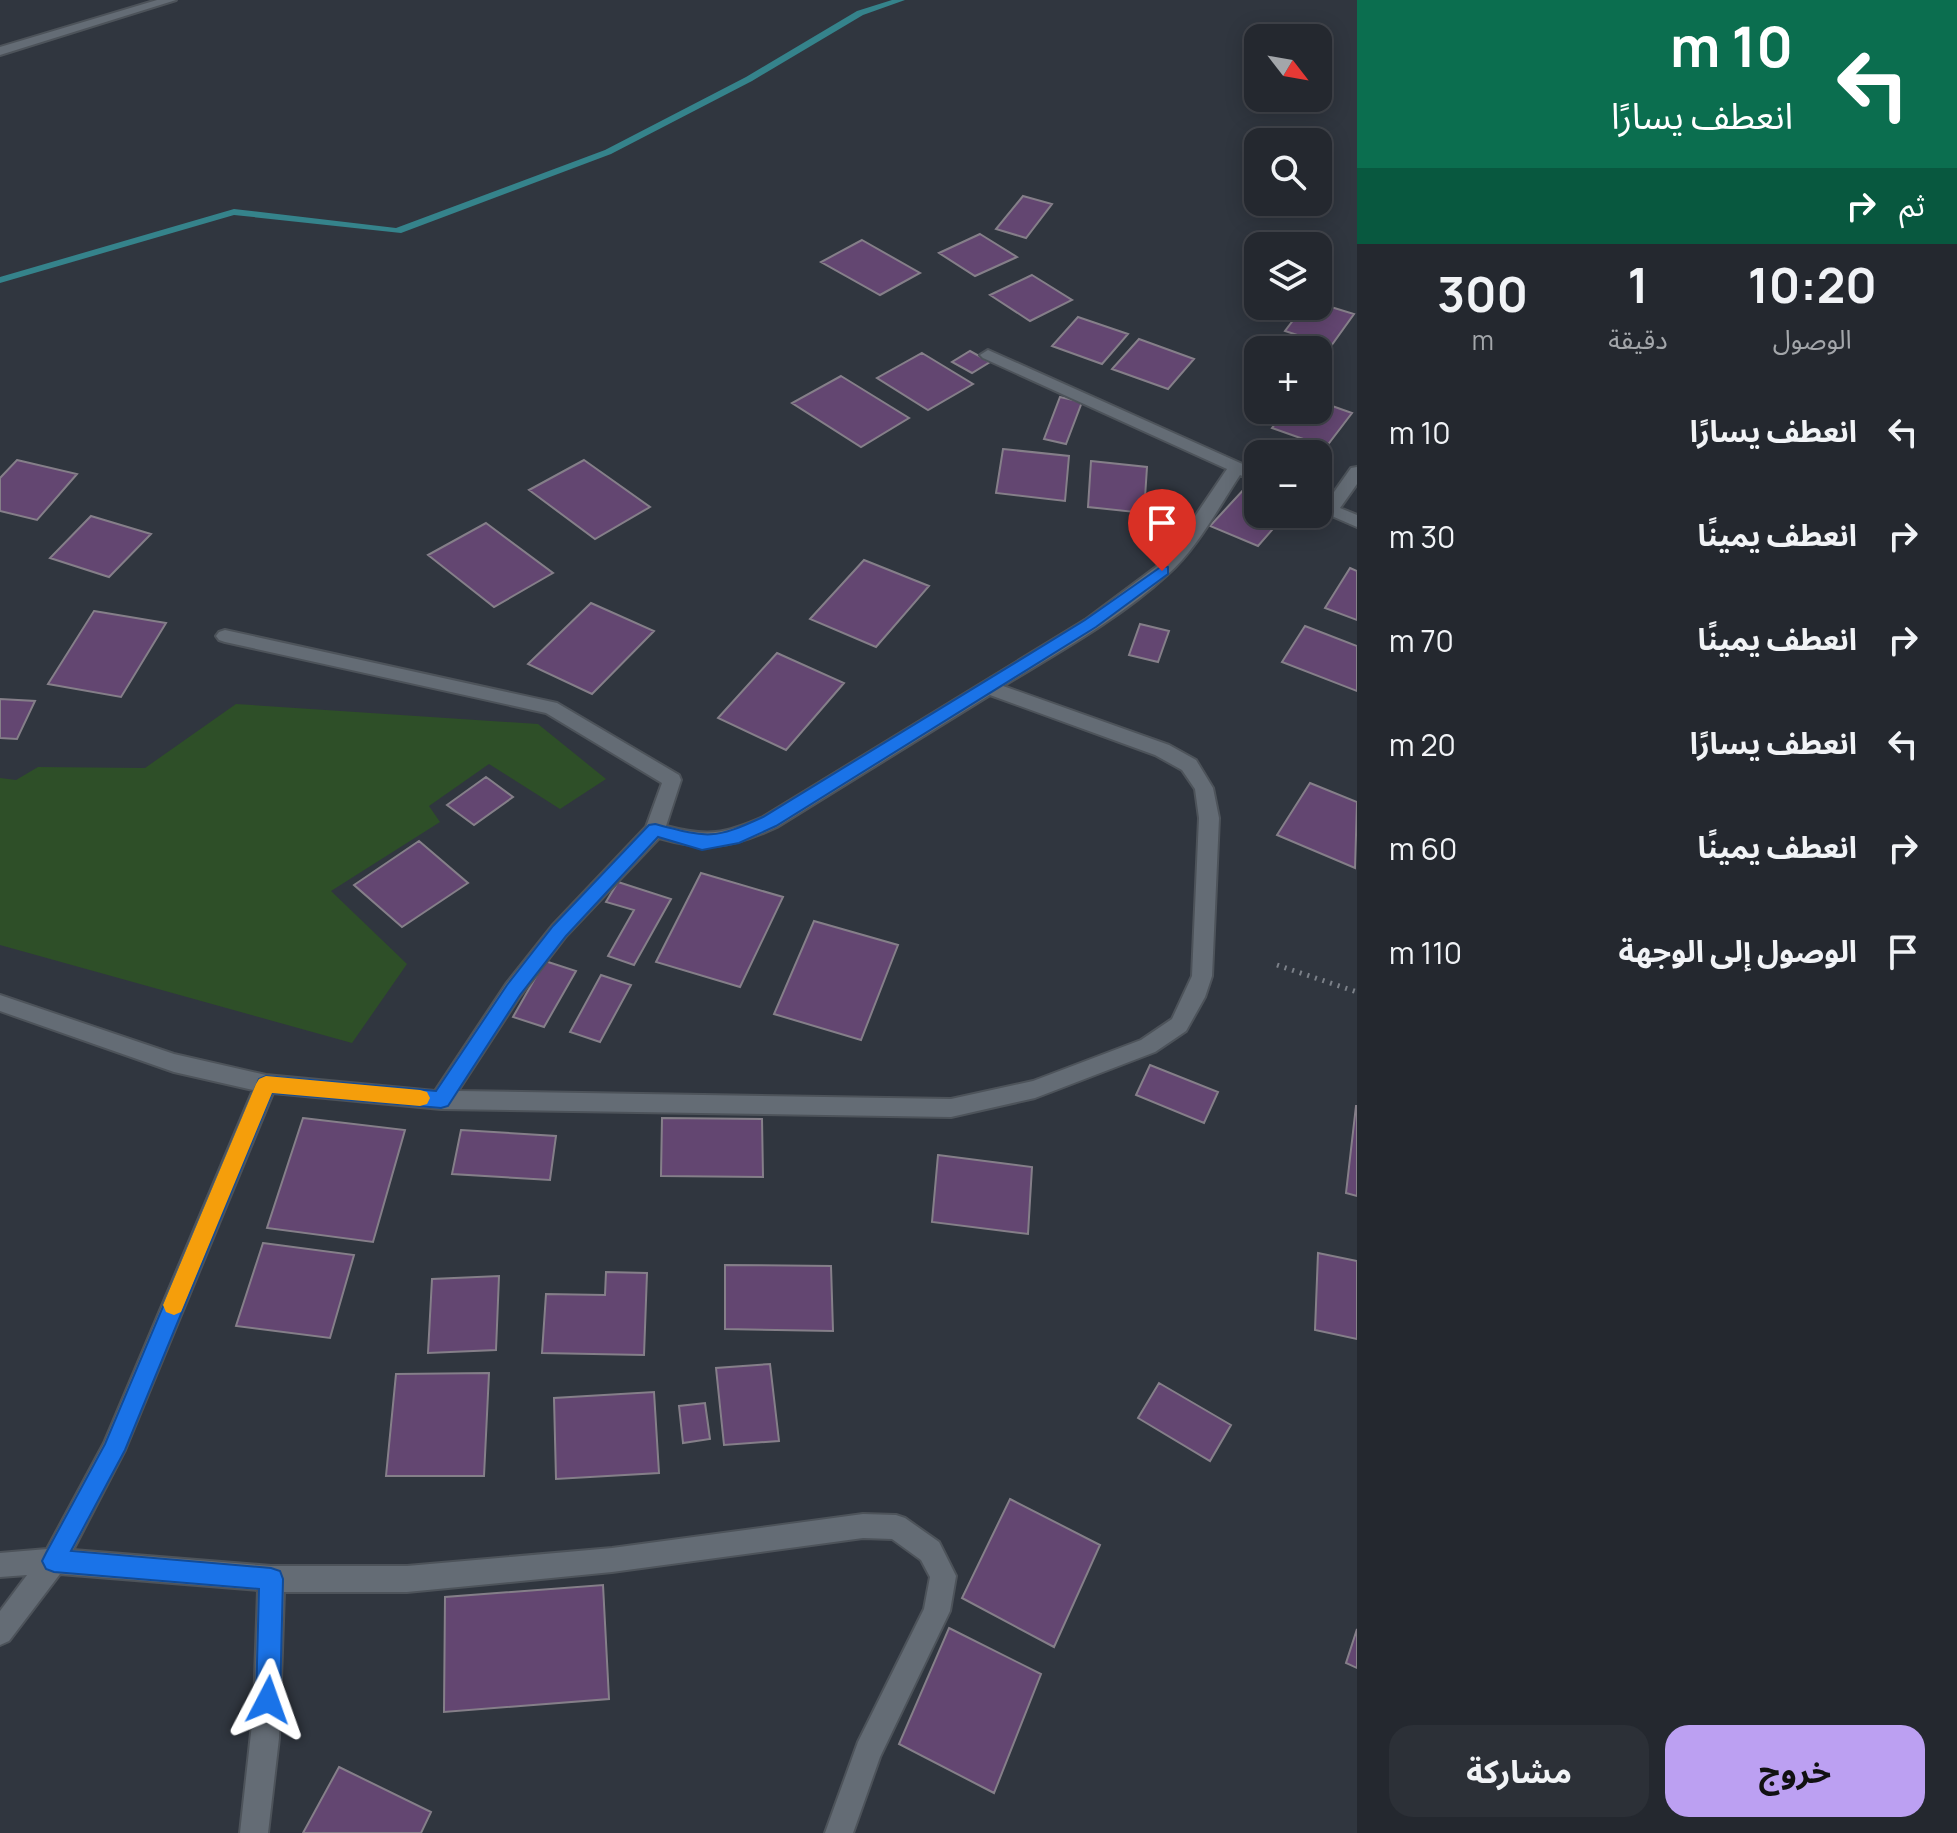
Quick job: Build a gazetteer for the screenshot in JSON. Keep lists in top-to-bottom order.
{
  "north": "bottom right",
  "page": {
    "turn": ["10 m", "انعطف يسارًا"],
    "map_buttons": ["+", "−"],
    "then": "ثم",
    "eta": [
      "10:20",
      "الوصول",
      "1",
      "دقيقة",
      "300",
      "m"
    ],
    "list": [
      {
        "name": "انعطف يسارًا",
        "value": "10 m"
      },
      {
        "name": "انعطف يمينًا",
        "value": "30 m"
      },
      {
        "name": "انعطف يمينًا",
        "value": "70 m"
      },
      {
        "name": "انعطف يسارًا",
        "value": "20 m"
      },
      {
        "name": "انعطف يمينًا",
        "value": "60 m"
      },
      {
        "name": "الوصول إلى الوجهة",
        "value": "110 m"
      }
    ],
    "buttons": ["خروج", "مشاركة"]
  }
}
